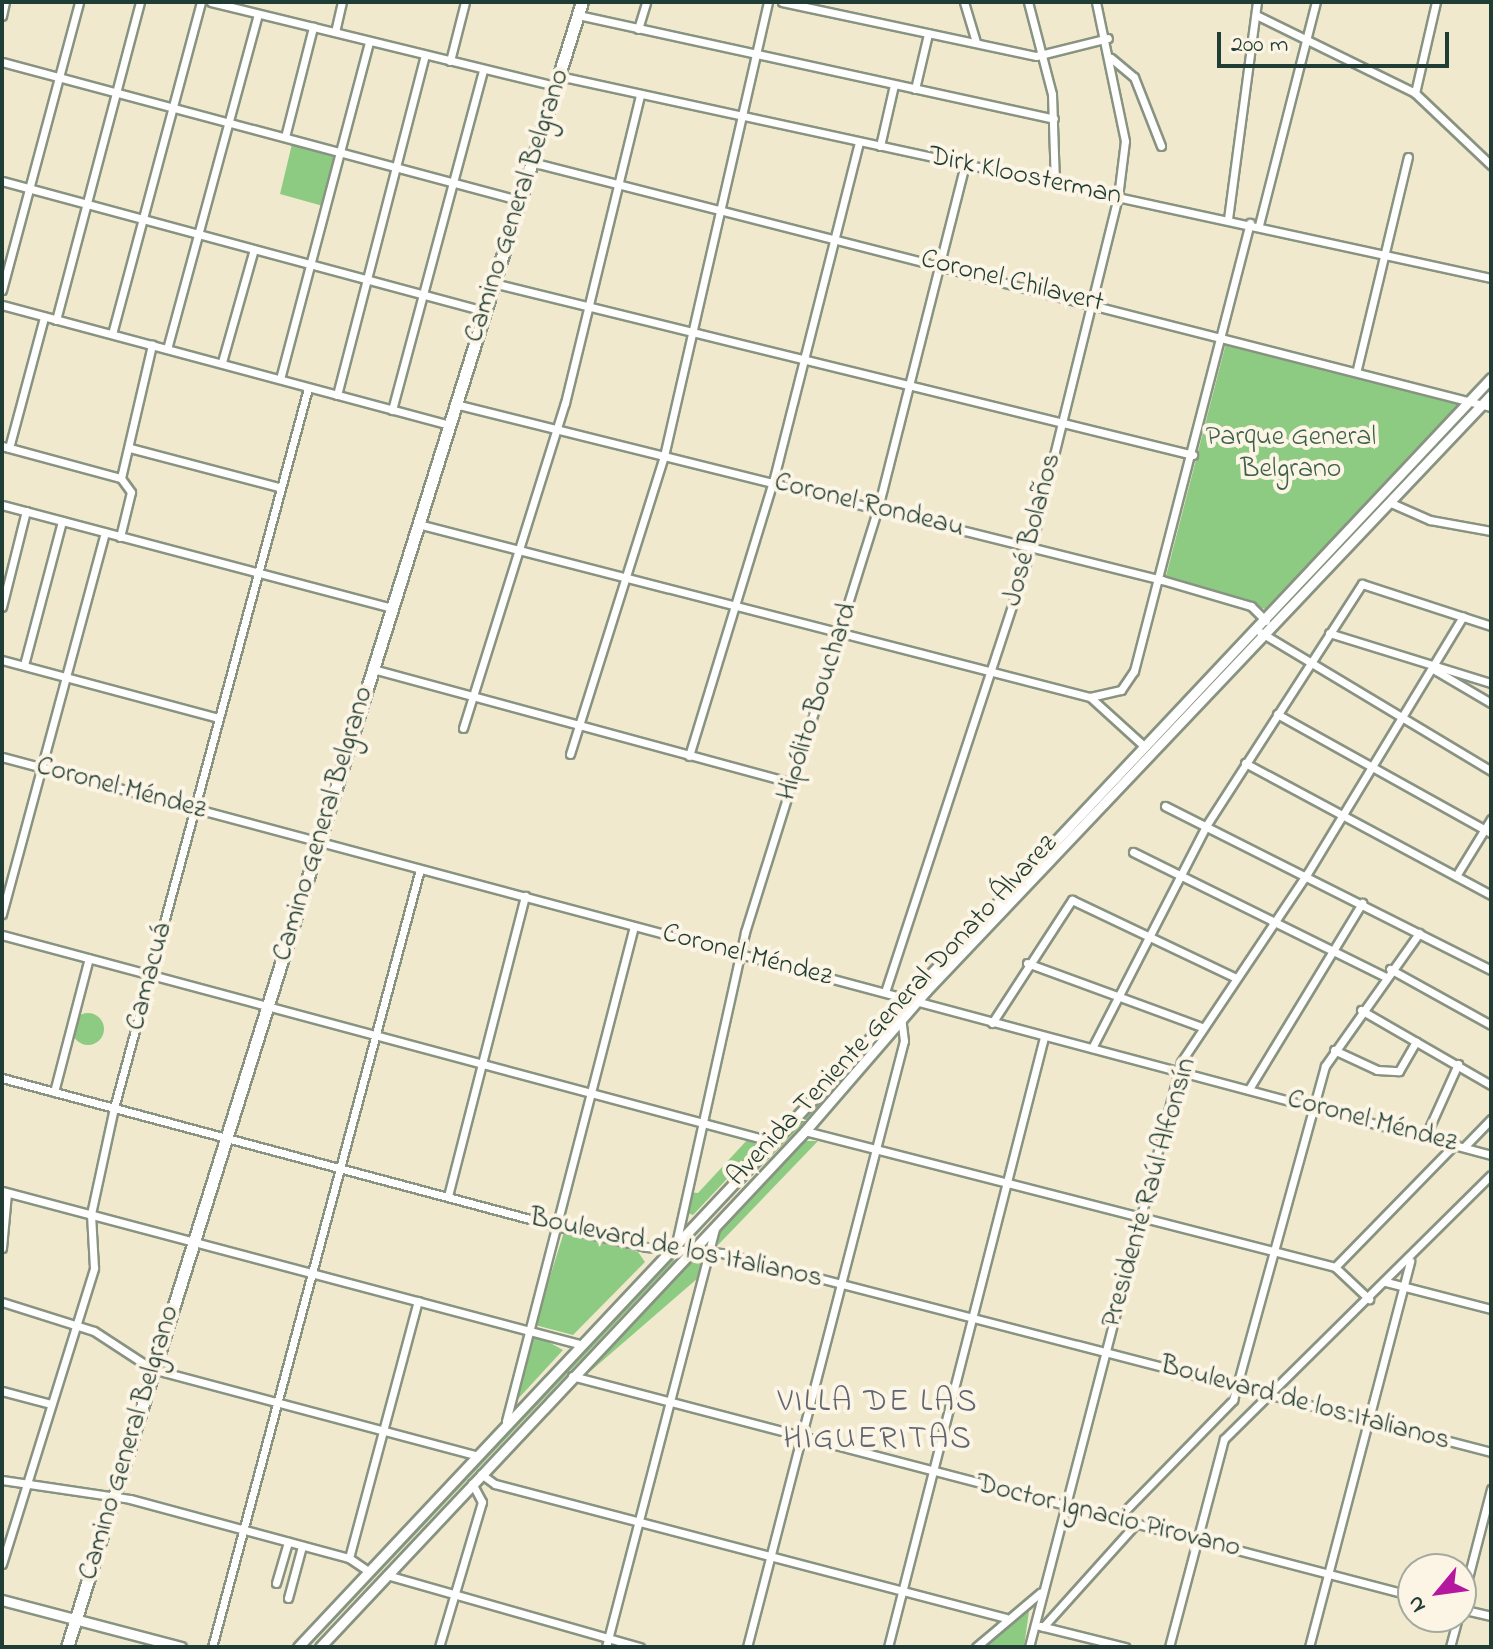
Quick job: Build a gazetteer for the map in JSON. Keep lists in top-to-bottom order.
{
  "streets": {
    "main road": ["Camino General Belgrano", "Avenida Teniente General Donato Álvarez"],
    "street": [
      "Dirk Kloosterman",
      "Coronel Chilavert",
      "Coronel Rondeau",
      "José Bolaños",
      "Hipólito Bouchard",
      "Coronel Méndez",
      "Camacuá",
      "Presidente Raúl Alfonsín",
      "Boulevard de los Italianos",
      "Doctor Ignacio Pirovano"
    ]
  },
  "crossings": [
    ["Dirk Kloosterman", "Camino General Belgrano"],
    ["Dirk Kloosterman", "José Bolaños"],
    ["Dirk Kloosterman", "Hipólito Bouchard"],
    ["Camino General Belgrano", "Coronel Chilavert"],
    ["Camino General Belgrano", "Coronel Rondeau"],
    ["Camino General Belgrano", "Coronel Méndez"],
    ["Camino General Belgrano", "Boulevard de los Italianos"],
    ["Coronel Chilavert", "José Bolaños"],
    ["Coronel Chilavert", "Hipólito Bouchard"],
    ["Coronel Chilavert", "Avenida Teniente General Donato Álvarez"],
    ["Coronel Rondeau", "José Bolaños"],
    ["Coronel Rondeau", "Hipólito Bouchard"],
    ["Coronel Rondeau", "Avenida Teniente General Donato Álvarez"],
    ["José Bolaños", "Coronel Méndez"],
    ["Hipólito Bouchard", "Coronel Méndez"],
    ["Hipólito Bouchard", "Avenida Teniente General Donato Álvarez"],
    ["Coronel Méndez", "Camacuá"],
    ["Coronel Méndez", "Avenida Teniente General Donato Álvarez"],
    ["Coronel Méndez", "Presidente Raúl Alfonsín"],
    ["Camacuá", "Boulevard de los Italianos"],
    ["Avenida Teniente General Donato Álvarez", "Boulevard de los Italianos"],
    ["Avenida Teniente General Donato Álvarez", "Doctor Ignacio Pirovano"],
    ["Presidente Raúl Alfonsín", "Boulevard de los Italianos"],
    ["Presidente Raúl Alfonsín", "Doctor Ignacio Pirovano"]
  ],
  "districts": ["VILLA DE LAS HIGUERITAS"],
  "parks": ["Parque General Belgrano"],
  "scale_bar": "200 m",
  "north": "bottom left"
}
